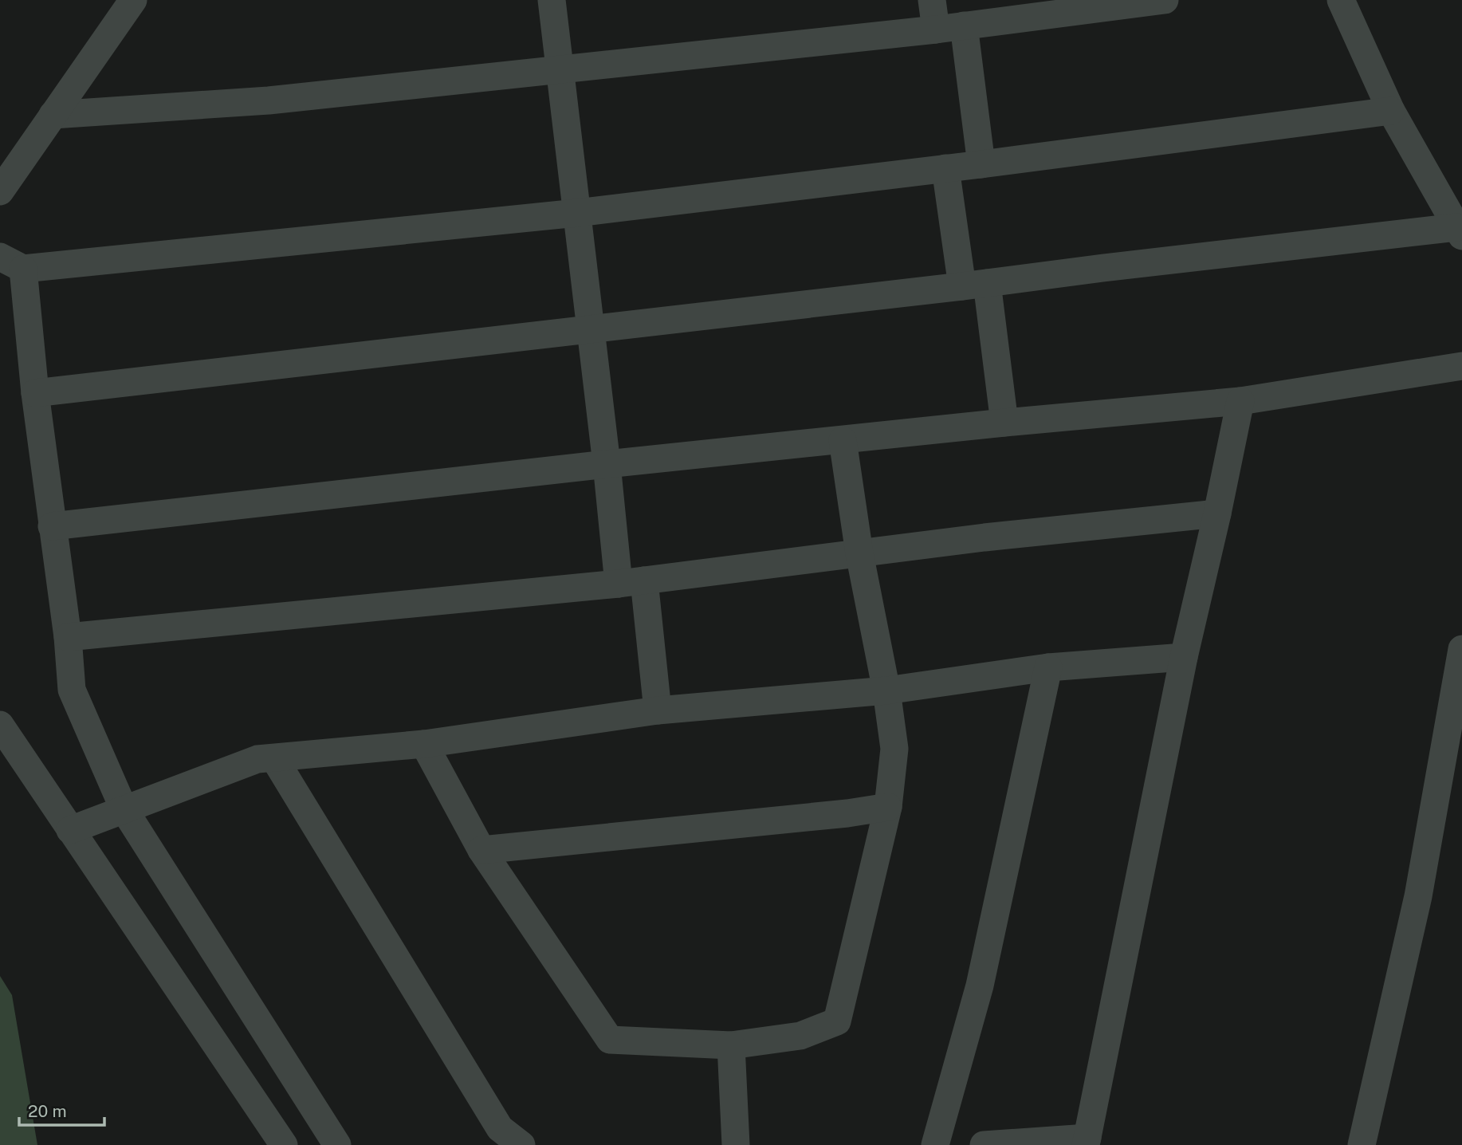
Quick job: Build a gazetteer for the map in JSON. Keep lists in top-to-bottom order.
{
  "scale_bar": "20 m"
}
